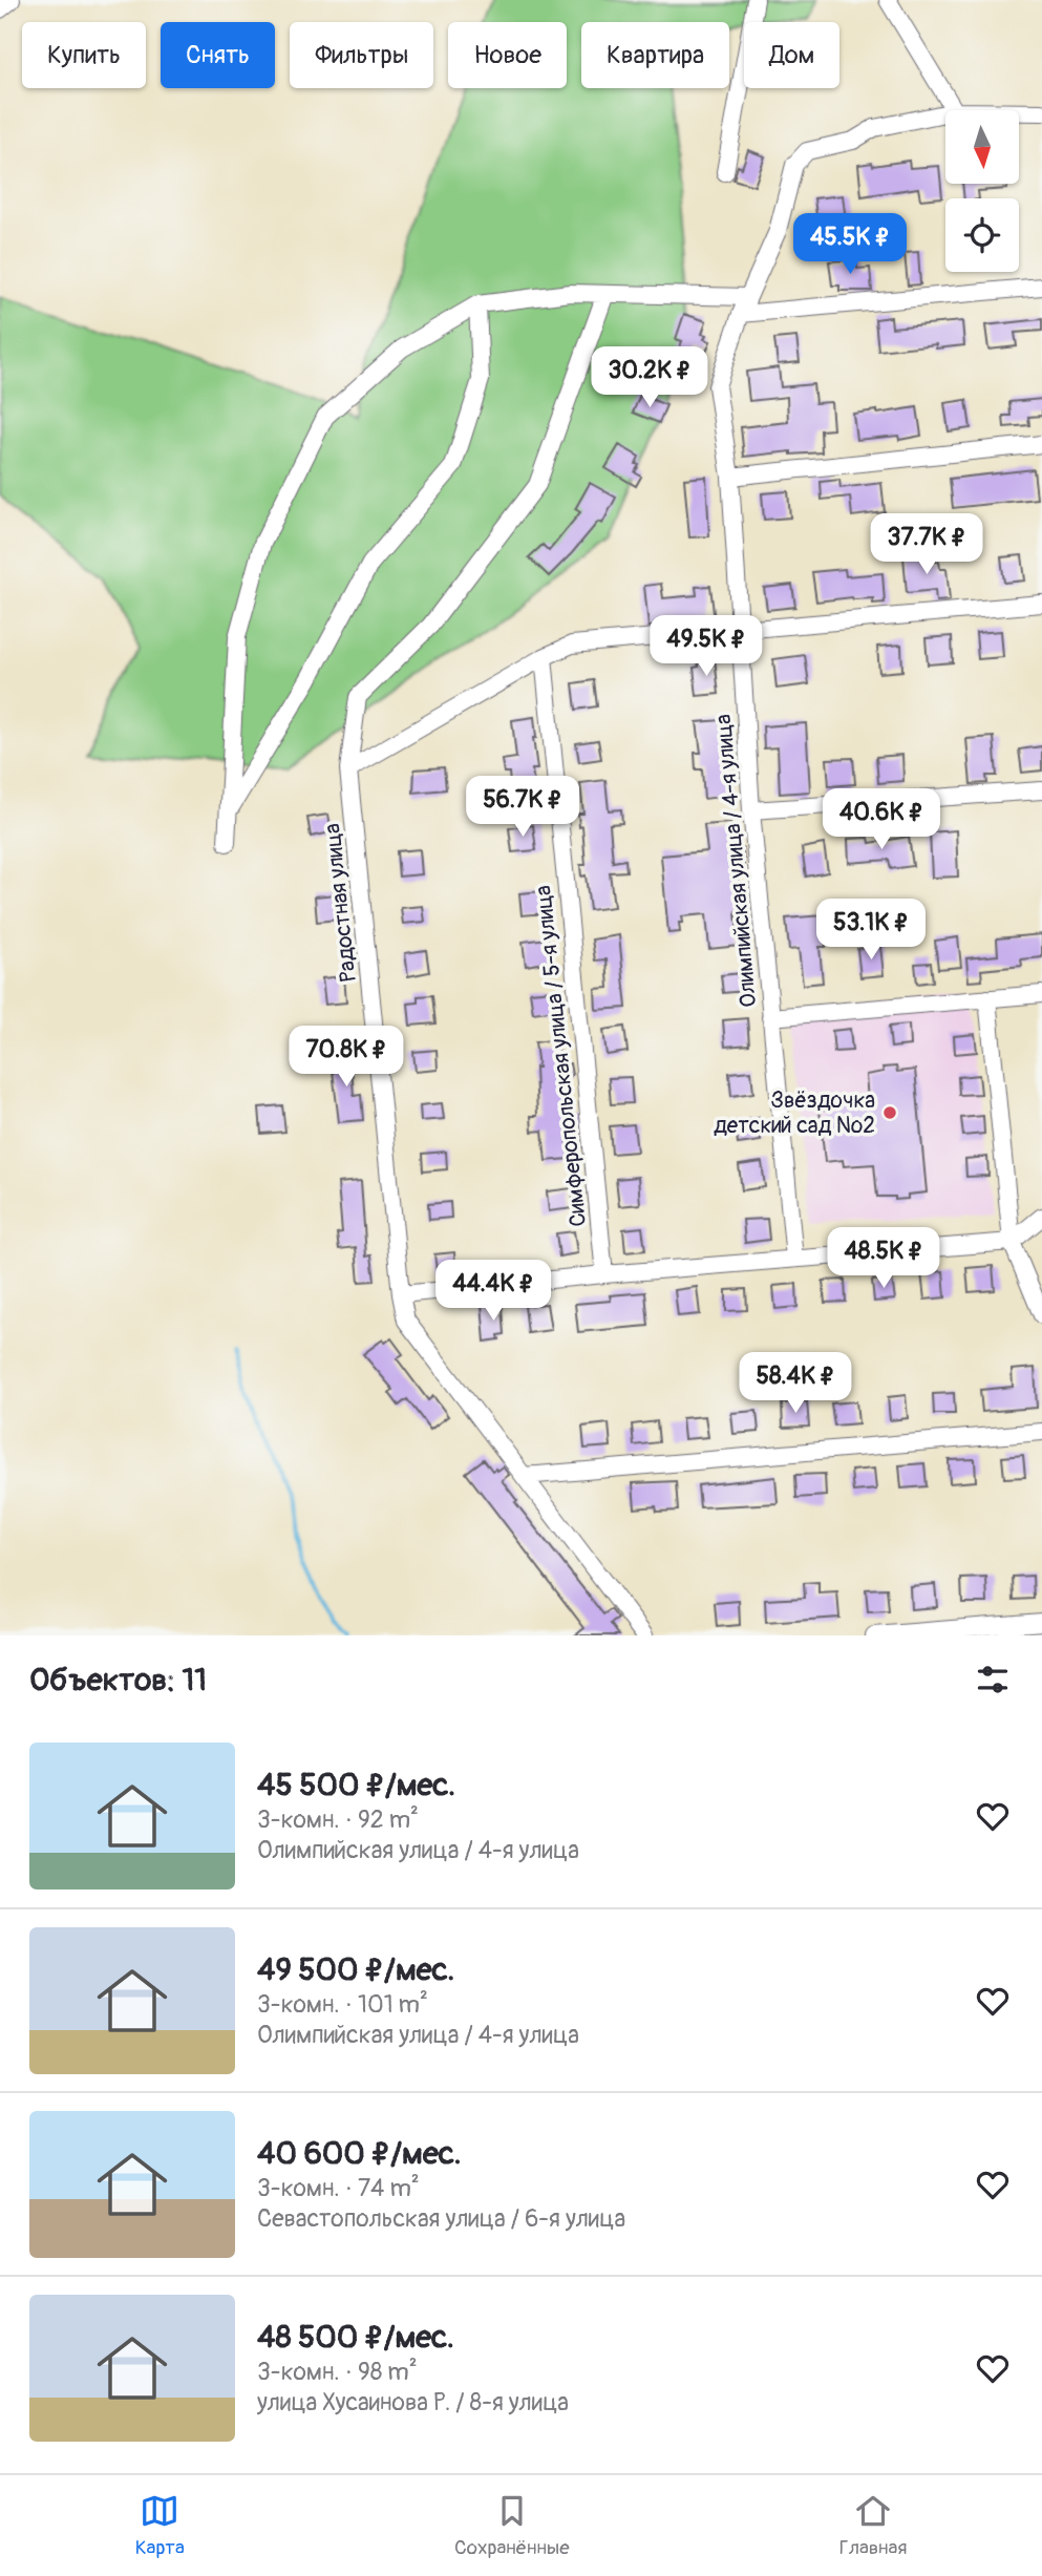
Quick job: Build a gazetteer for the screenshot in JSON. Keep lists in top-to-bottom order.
{
  "streets": {
    "street": ["Олимпийская улица / 4-я улица", "Радостная улица", "Симферопольская улица / 5-я улица"]
  },
  "places": ["Звёздочка детский сад №2"],
  "north": "bottom",
  "page": {
    "chip": [
      "Купить",
      "Снять",
      "Фильтры",
      "Новое",
      "Квартира",
      "Дом"
    ],
    "price": [
      "45.5K ₽",
      "30.2K ₽",
      "37.7K ₽",
      "49.5K ₽",
      "56.7K ₽",
      "40.6K ₽",
      "53.1K ₽",
      "70.8K ₽",
      "48.5K ₽",
      "44.4K ₽",
      "58.4K ₽"
    ],
    "heading": "Объектов: 11",
    "list": [
      {
        "name": "45 500 ₽/мес.",
        "note": "3-комн. · 92 m² · Олимпийская улица / 4-я улица"
      },
      {
        "name": "49 500 ₽/мес.",
        "note": "3-комн. · 101 m² · Олимпийская улица / 4-я улица"
      },
      {
        "name": "40 600 ₽/мес.",
        "note": "3-комн. · 74 m² · Севастопольская улица / 6-я улица"
      },
      {
        "name": "48 500 ₽/мес.",
        "note": "3-комн. · 98 m² · улица Хусаинова Р. / 8-я улица"
      }
    ],
    "tabs": ["Карта", "Сохранённые", "Главная"]
  }
}
